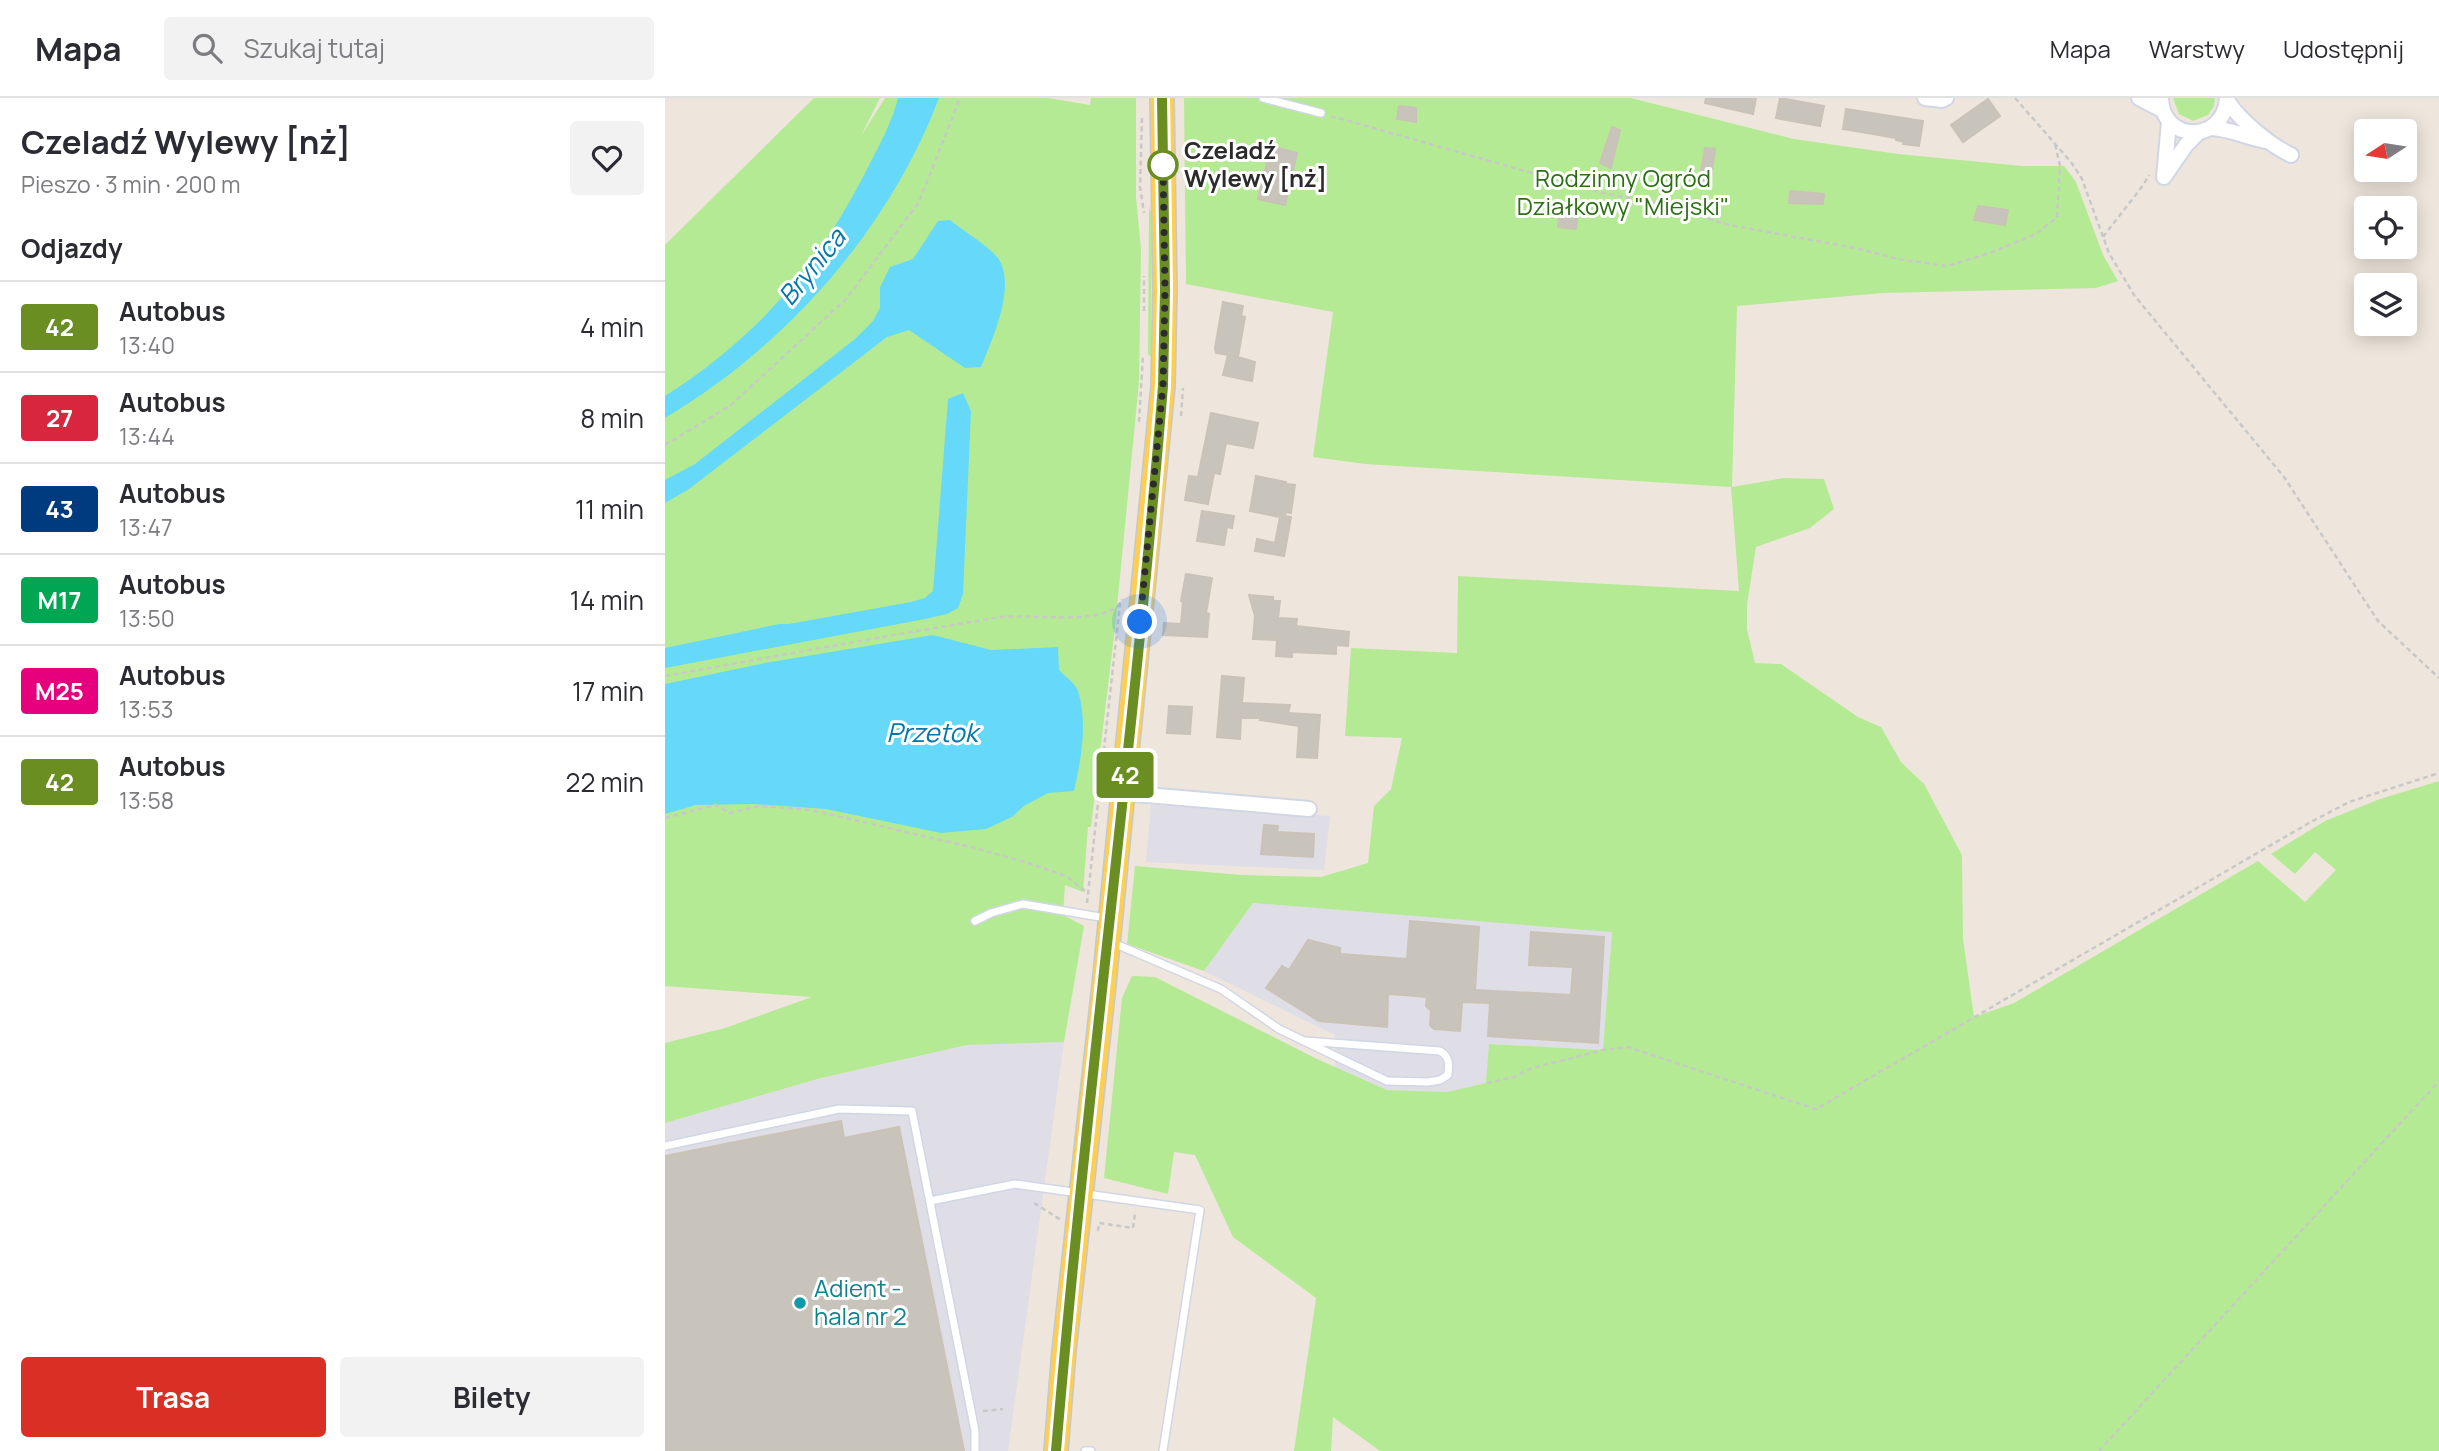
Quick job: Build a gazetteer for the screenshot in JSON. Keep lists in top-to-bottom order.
{
  "water": ["Brynica", "Przetok"],
  "parks": ["Rodzinny Ogród Działkowy \"Miejski\""],
  "places": ["Czeladź Wylewy [nż]", "Adient - hala nr 2"],
  "lines": ["bus line 42"],
  "north": "left",
  "page": {
    "header": "Mapa",
    "search": "Szukaj tutaj",
    "nav": ["Mapa", "Warstwy", "Udostępnij"],
    "heading": [
      ["Czeladź Wylewy [nż]", "Pieszo · 3 min · 200 m"],
      "Odjazdy"
    ],
    "on_map": "42",
    "list": [
      {
        "mark": "42",
        "name": "Autobus",
        "note": "13:40",
        "value": "4 min"
      },
      {
        "mark": "27",
        "name": "Autobus",
        "note": "13:44",
        "value": "8 min"
      },
      {
        "mark": "43",
        "name": "Autobus",
        "note": "13:47",
        "value": "11 min"
      },
      {
        "mark": "M17",
        "name": "Autobus",
        "note": "13:50",
        "value": "14 min"
      },
      {
        "mark": "M25",
        "name": "Autobus",
        "note": "13:53",
        "value": "17 min"
      },
      {
        "mark": "42",
        "name": "Autobus",
        "note": "13:58",
        "value": "22 min"
      }
    ],
    "buttons": ["Trasa", "Bilety"]
  }
}
